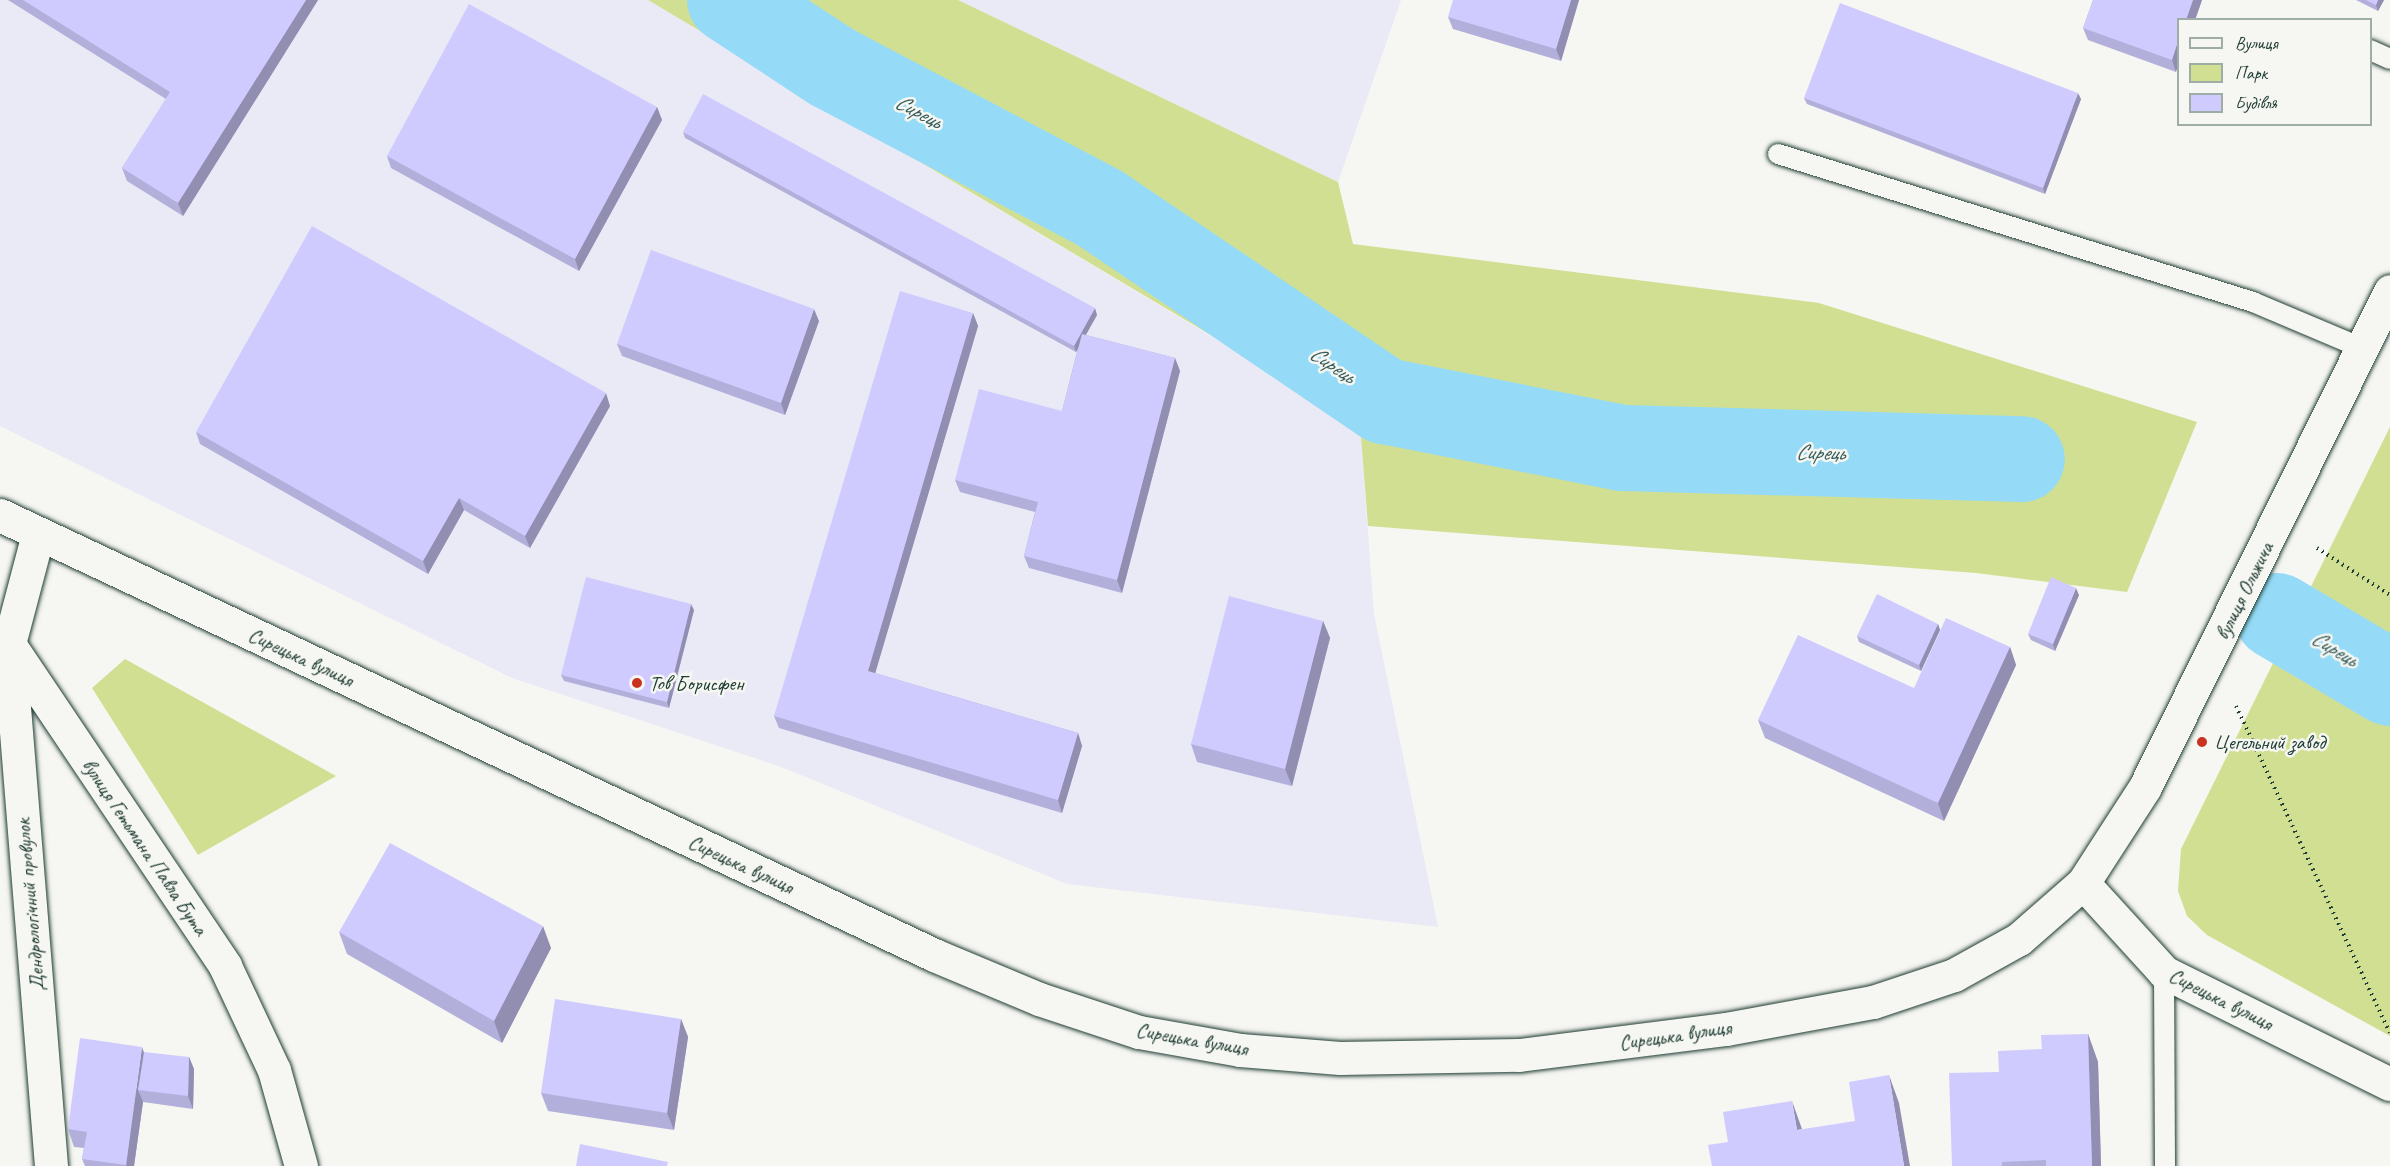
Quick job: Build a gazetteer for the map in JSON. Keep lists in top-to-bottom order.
{
  "streets": {
    "main road": [
      "вулиця Ольжича",
      "Сирецька вулиця",
      "вулиця Гетьмана Павла Бута",
      "Дендрологічний провулок"
    ]
  },
  "crossings": [
    ["вулиця Ольжича", "Сирецька вулиця"],
    ["вулиця Гетьмана Павла Бута", "Дендрологічний провулок"]
  ],
  "water": ["Сирець"],
  "places": ["Тов Борисфен", "Цегельний завод"],
  "legend": ["Вулиця", "Парк", "Будівля"]
}
